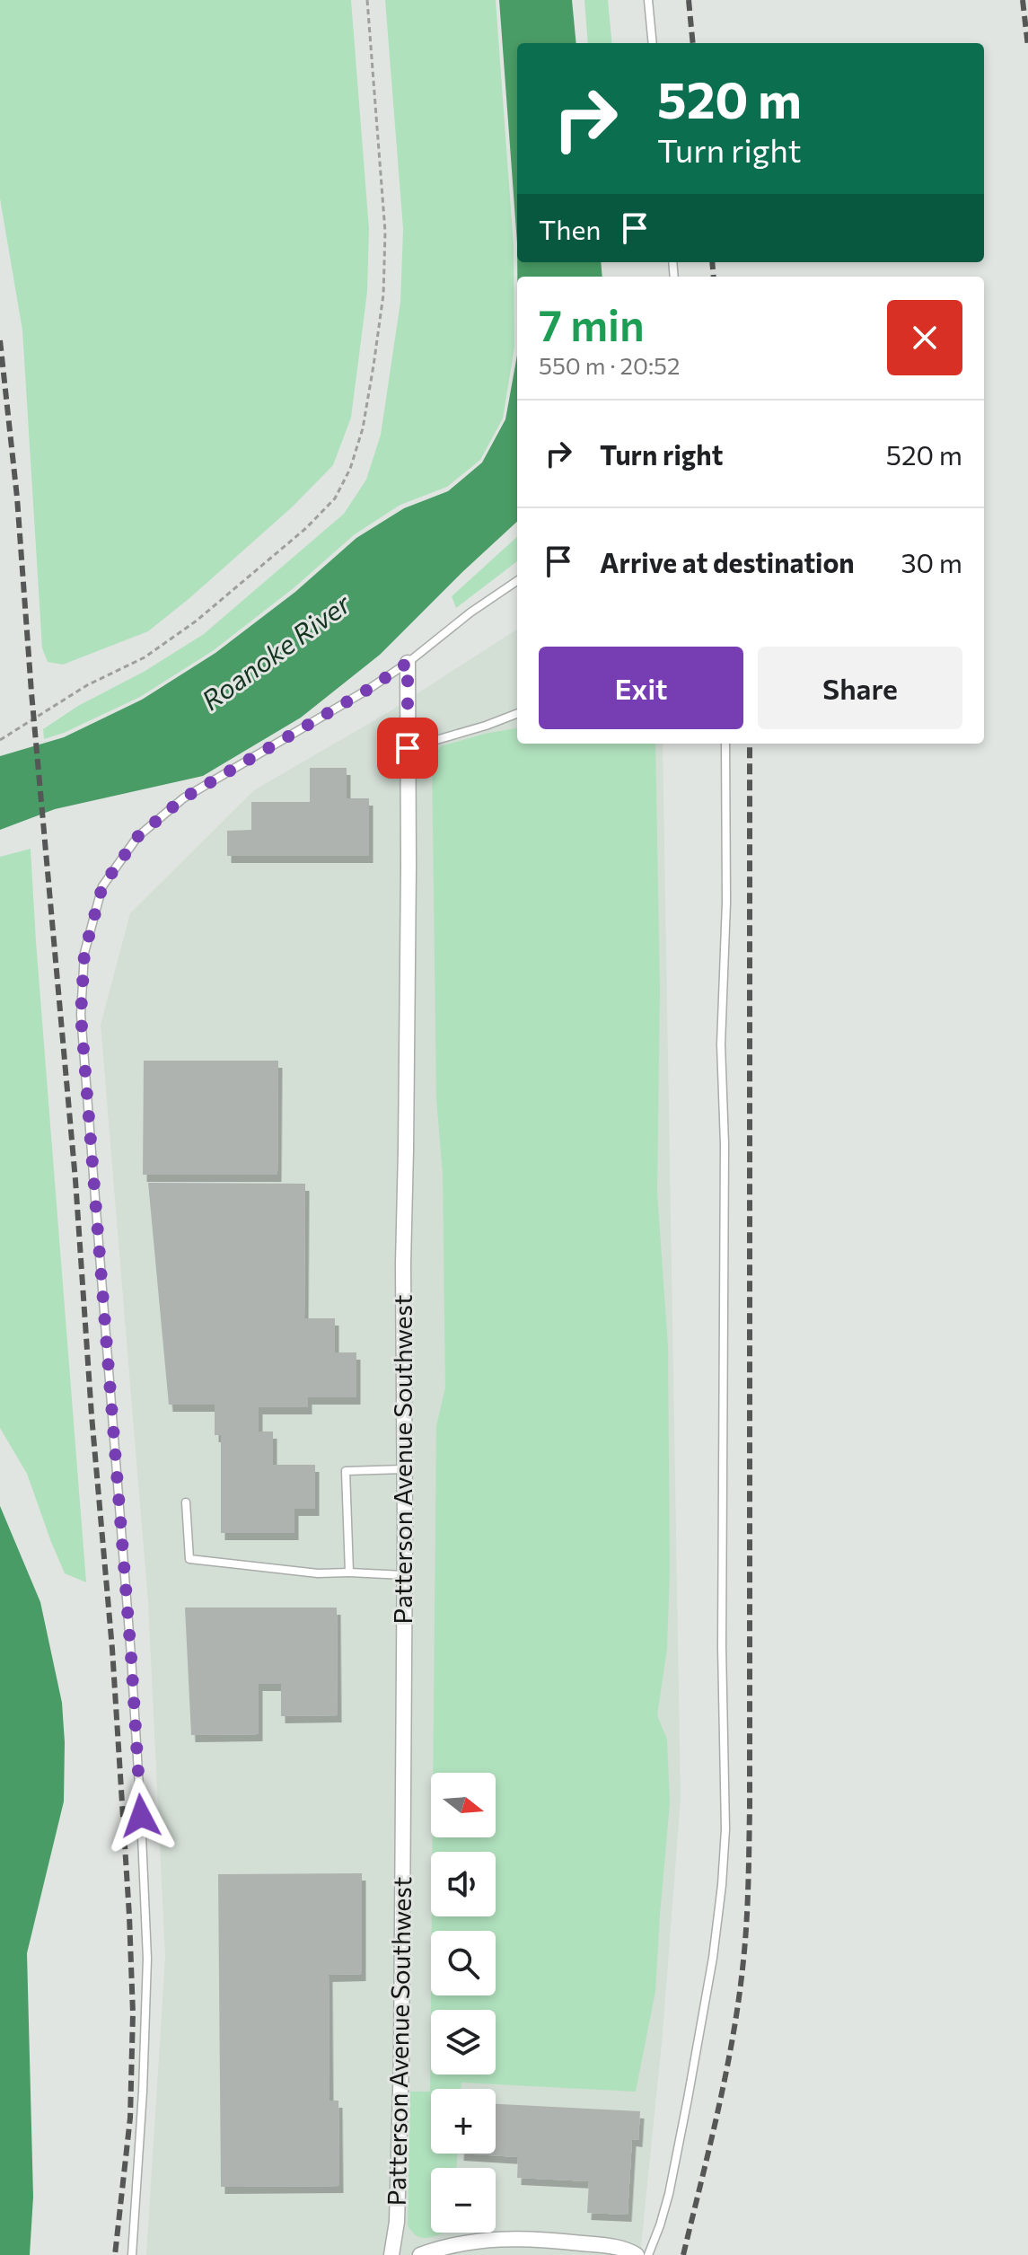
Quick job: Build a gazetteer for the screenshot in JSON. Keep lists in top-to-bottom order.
{
  "streets": {
    "street": ["Patterson Avenue Southwest"]
  },
  "water": ["Roanoke River"],
  "north": "right",
  "page": {
    "turn": ["520 m", "Turn right"],
    "then": "Then",
    "heading": ["7 min", "550 m · 20:52"],
    "list": [
      {
        "name": "Turn right",
        "value": "520 m"
      },
      {
        "name": "Arrive at destination",
        "value": "30 m"
      }
    ],
    "buttons": ["Exit", "Share"],
    "map_buttons": ["+", "−"]
  }
}
